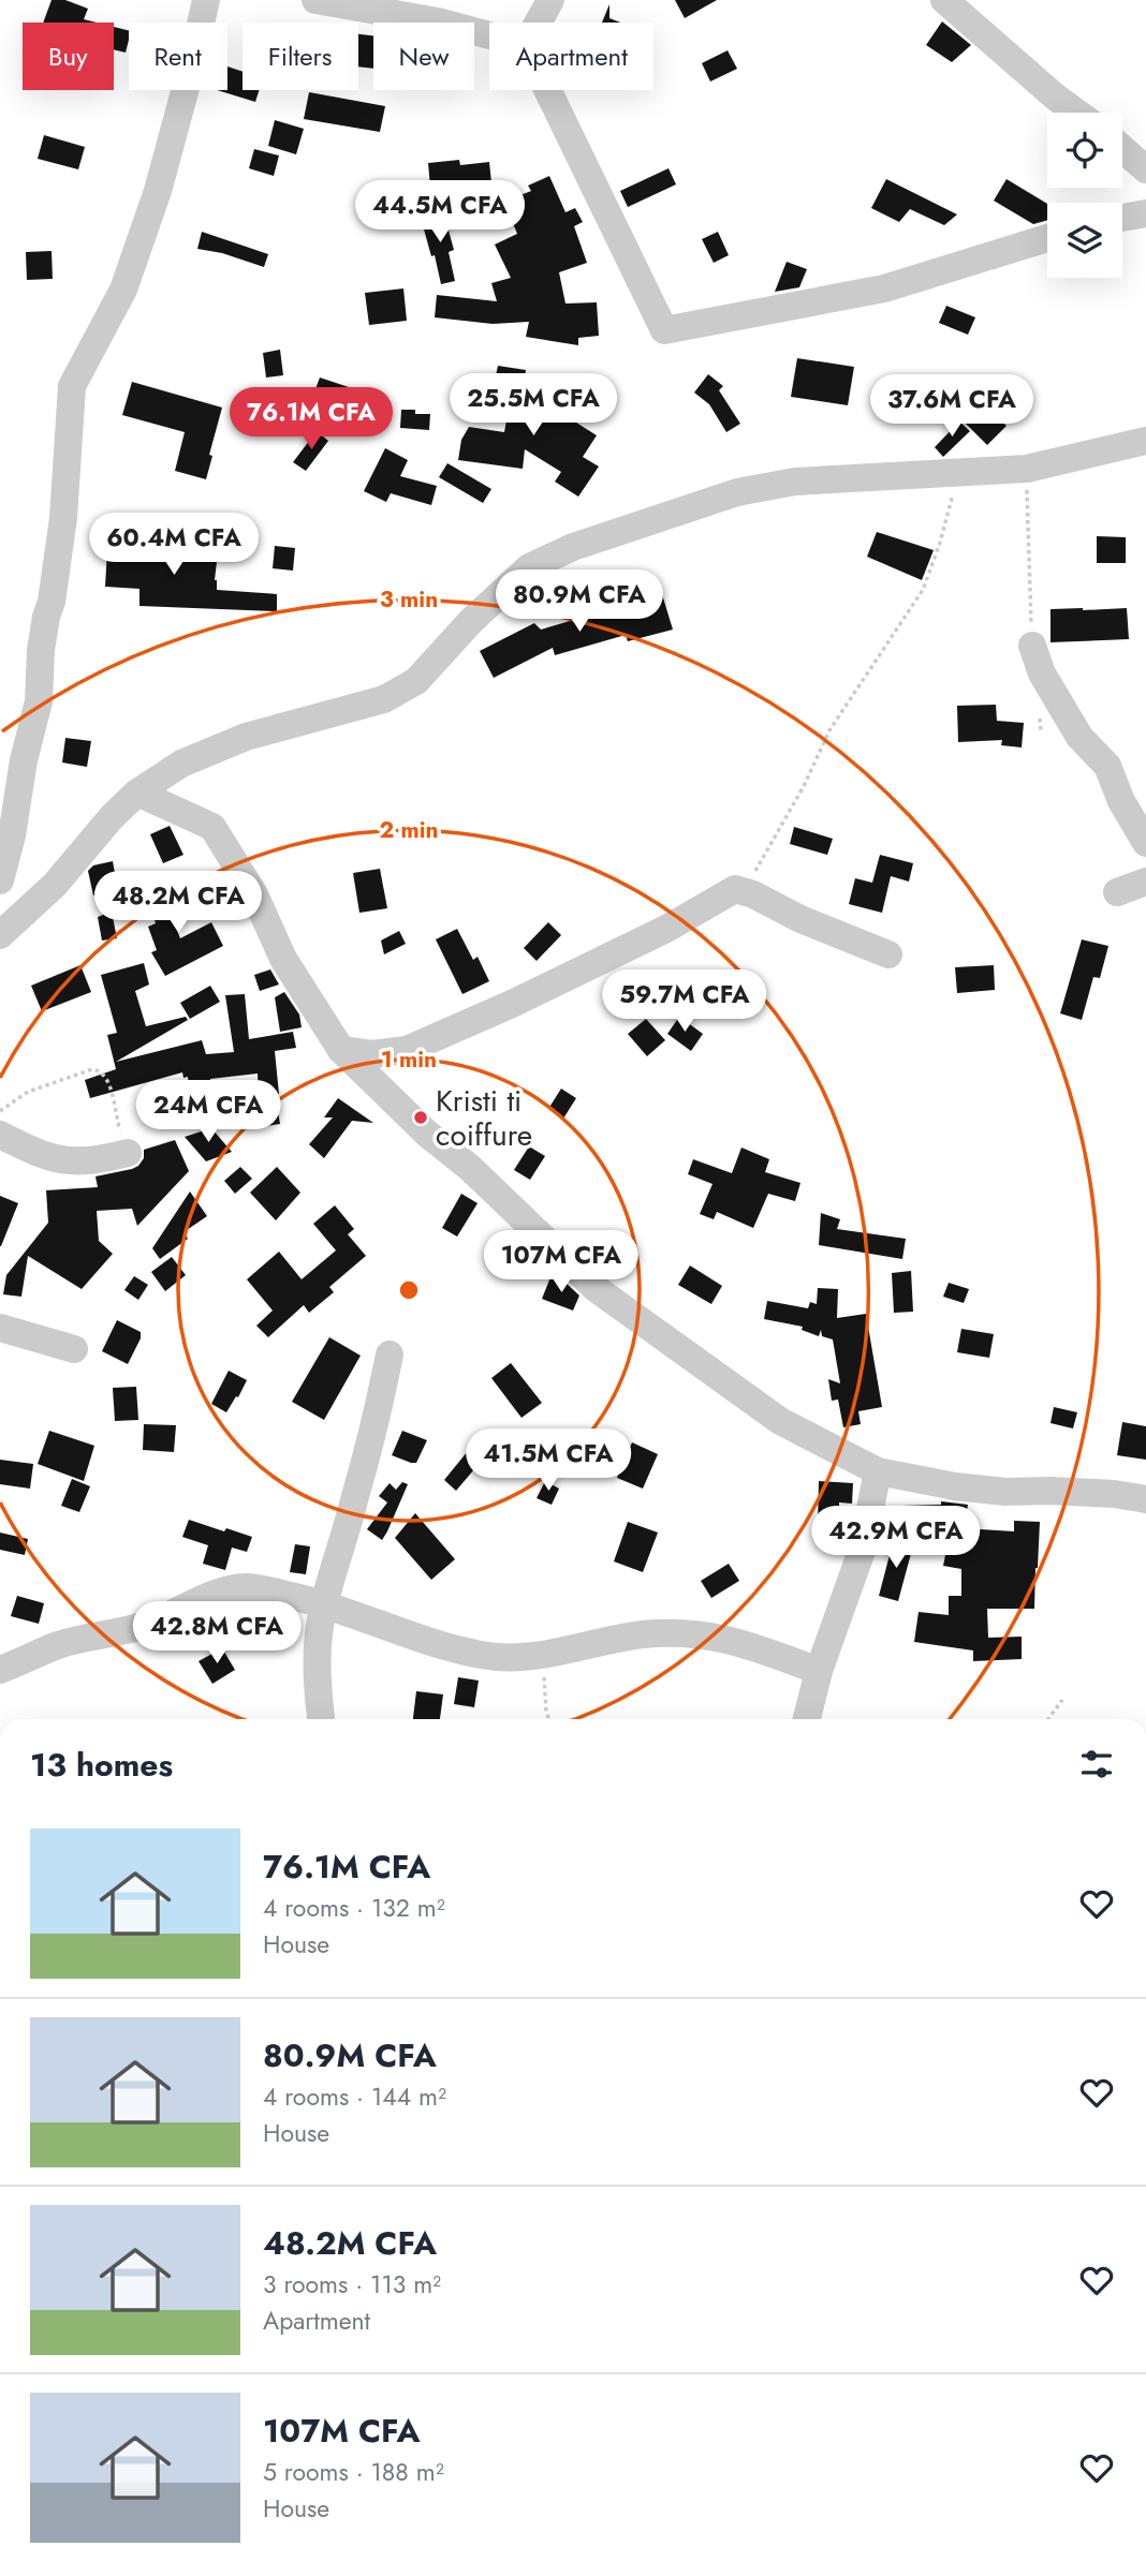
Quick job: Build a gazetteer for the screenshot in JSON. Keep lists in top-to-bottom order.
{
  "places": ["Kristi ti coiffure"],
  "page": {
    "chip": [
      "Buy",
      "Rent",
      "Filters",
      "New",
      "Apartment"
    ],
    "price": [
      "44.5M CFA",
      "25.5M CFA",
      "37.6M CFA",
      "76.1M CFA",
      "60.4M CFA",
      "80.9M CFA",
      "48.2M CFA",
      "59.7M CFA",
      "24M CFA",
      "107M CFA",
      "41.5M CFA",
      "42.9M CFA",
      "42.8M CFA"
    ],
    "heading": "13 homes",
    "list": [
      {
        "name": "76.1M CFA",
        "note": "4 rooms · 132 m² · House"
      },
      {
        "name": "80.9M CFA",
        "note": "4 rooms · 144 m² · House"
      },
      {
        "name": "48.2M CFA",
        "note": "3 rooms · 113 m² · Apartment"
      },
      {
        "name": "107M CFA",
        "note": "5 rooms · 188 m² · House"
      }
    ]
  },
  "rings": ["3 min", "2 min", "1 min"]
}
